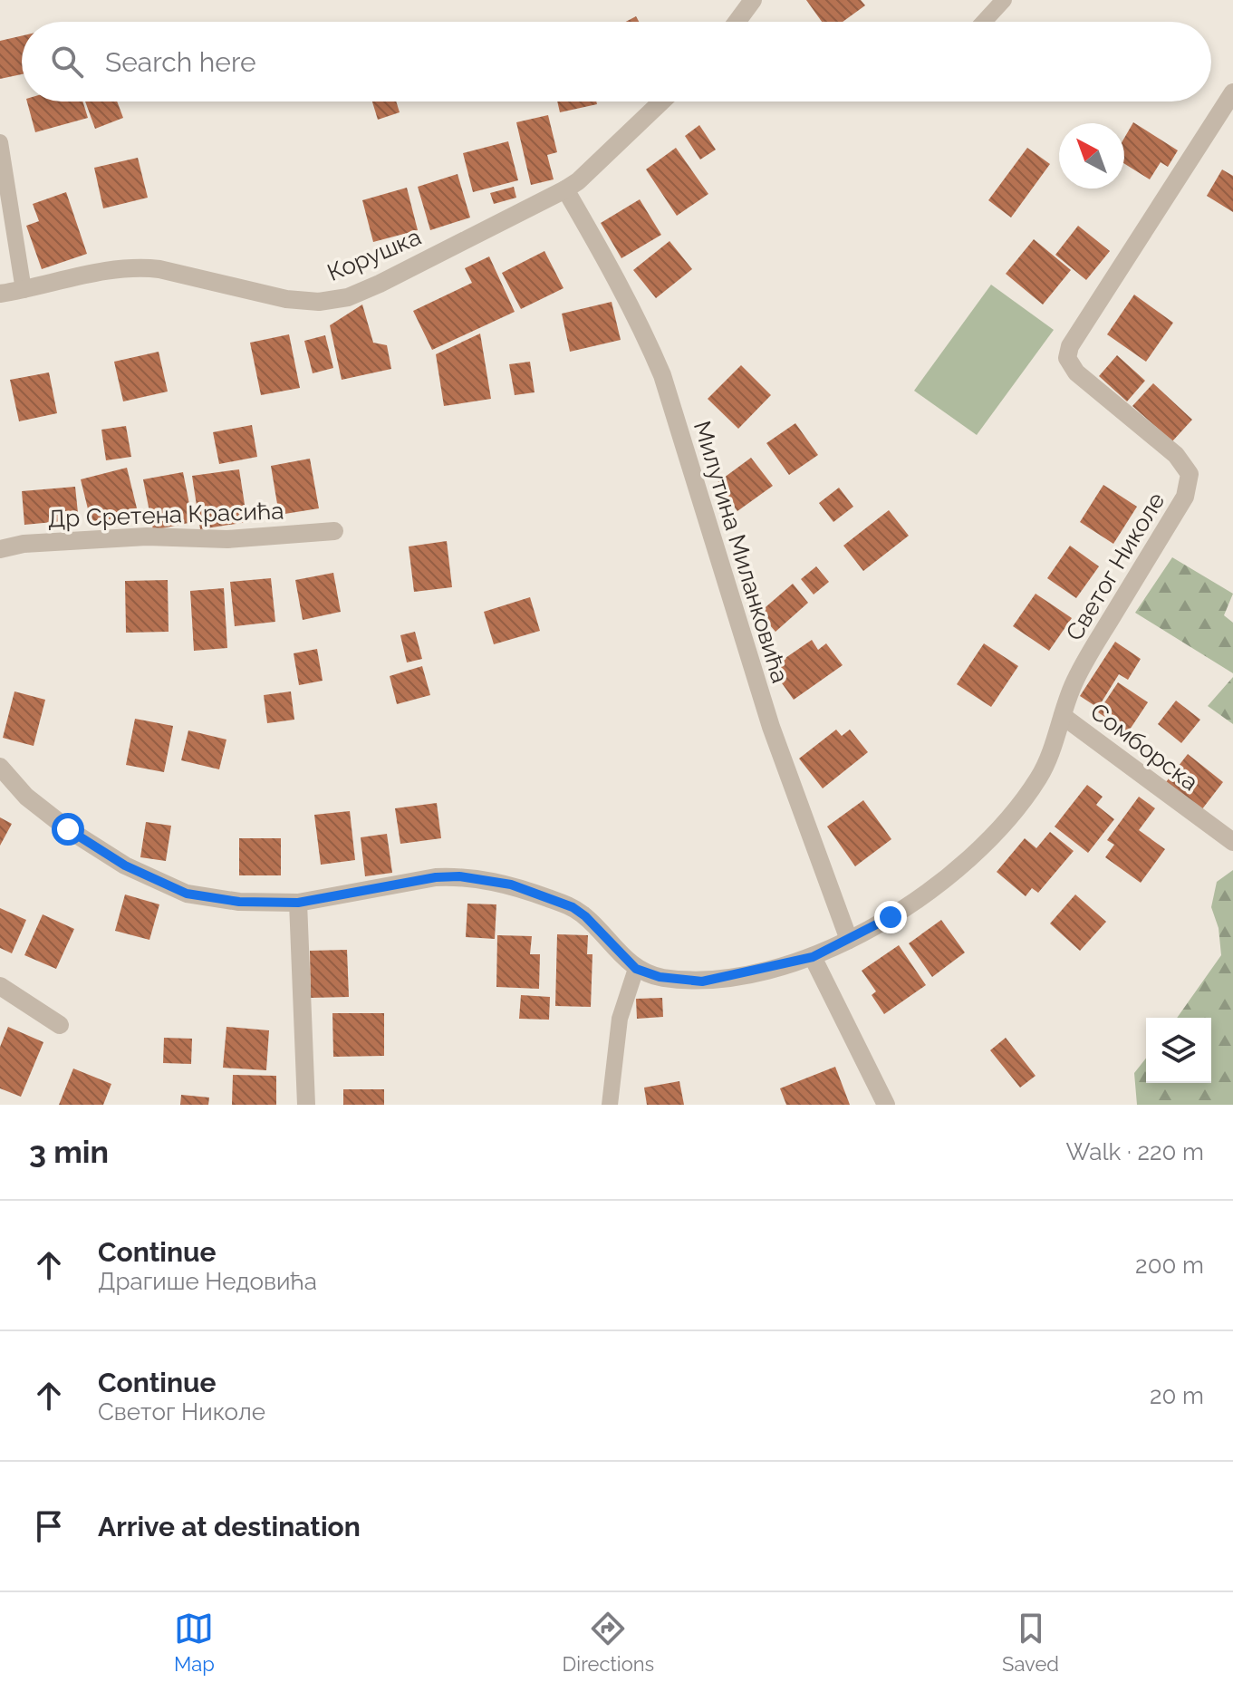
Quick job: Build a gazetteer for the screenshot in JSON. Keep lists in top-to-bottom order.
{
  "streets": {
    "street": [
      "Корушка",
      "Др Сретена Красића",
      "Милутина Миланковића",
      "Светог Николе",
      "Сомборска"
    ]
  },
  "crossings": [
    ["Корушка", "Милутина Миланковића"],
    ["Милутина Миланковића", "Светог Николе"],
    ["Светог Николе", "Сомборска"]
  ],
  "north": "top left",
  "page": {
    "search": "Search here",
    "heading": ["3 min", "Walk · 220 m"],
    "list": [
      ["Continue", "Драгише Недовића", "200 m"],
      ["Continue", "Светог Николе", "20 m"],
      "Arrive at destination"
    ],
    "nav": ["Map", "Directions", "Saved"]
  }
}
